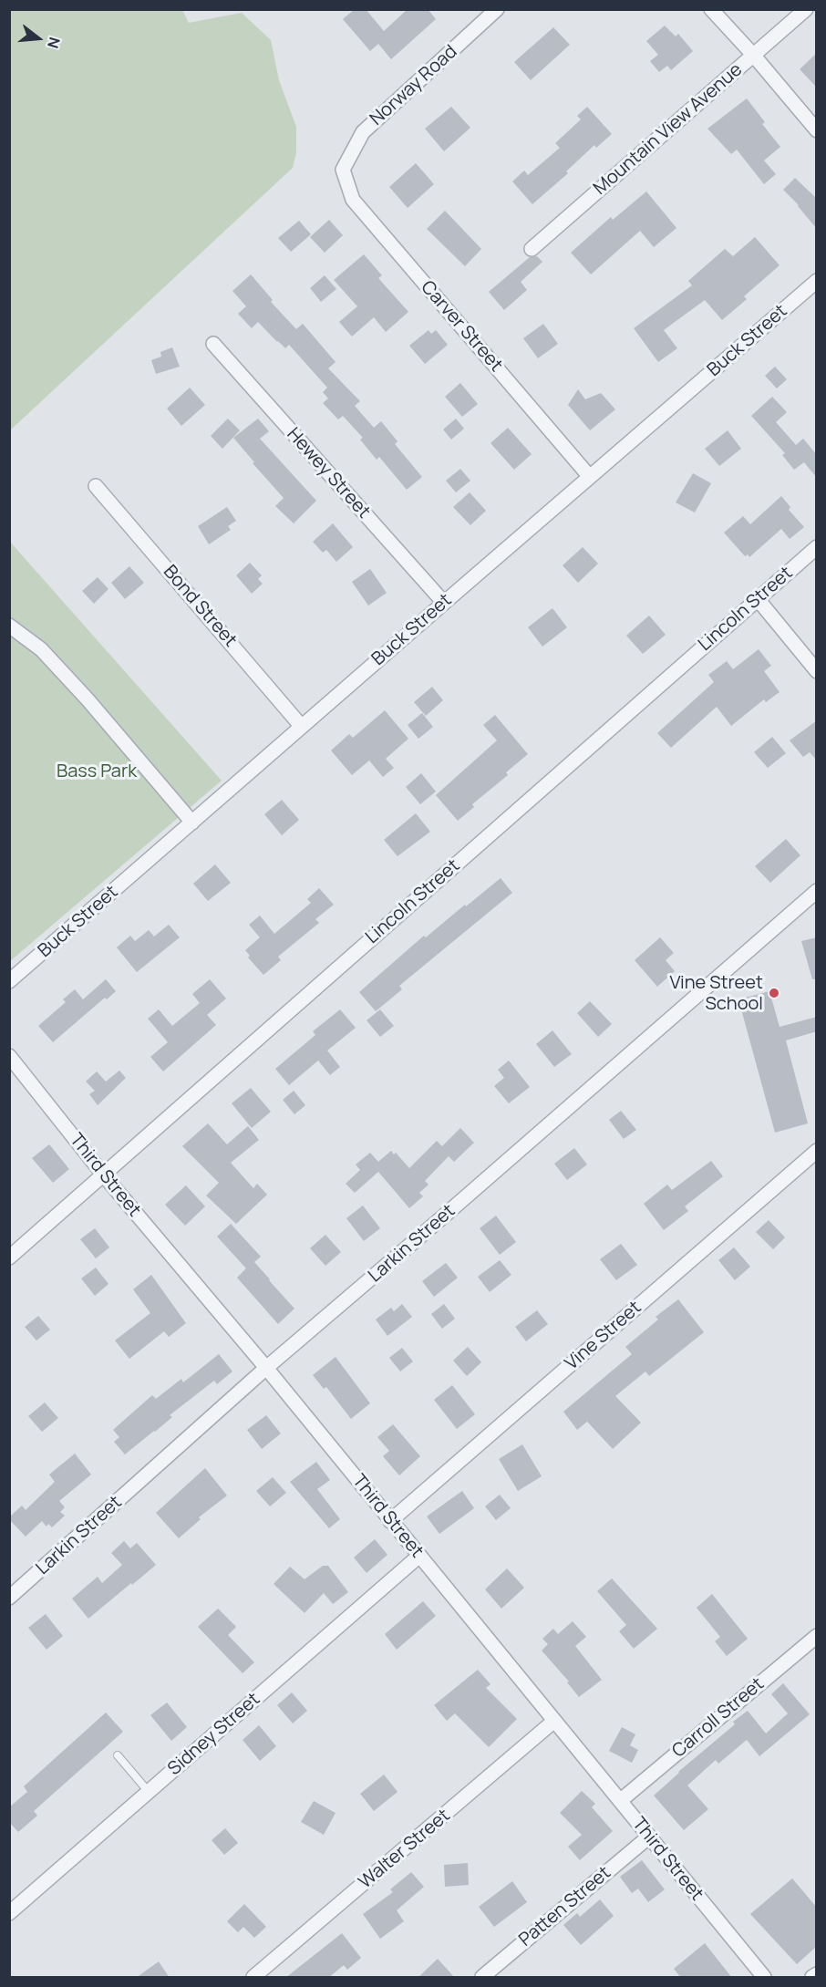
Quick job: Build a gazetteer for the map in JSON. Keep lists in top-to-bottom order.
{
  "streets": {
    "street": [
      "Norway Road",
      "Mountain View Avenue",
      "Carver Street",
      "Buck Street",
      "Hewey Street",
      "Bond Street",
      "Lincoln Street",
      "Third Street",
      "Larkin Street",
      "Vine Street",
      "Carroll Street",
      "Sidney Street",
      "Walter Street",
      "Patten Street"
    ]
  },
  "crossings": [
    ["Norway Road", "Carver Street"],
    ["Carver Street", "Buck Street"],
    ["Buck Street", "Hewey Street"],
    ["Buck Street", "Bond Street"],
    ["Lincoln Street", "Third Street"],
    ["Third Street", "Larkin Street"],
    ["Third Street", "Vine Street"],
    ["Third Street", "Carroll Street"],
    ["Third Street", "Sidney Street"],
    ["Third Street", "Walter Street"],
    ["Third Street", "Patten Street"]
  ],
  "parks": ["Bass Park"],
  "places": ["Vine Street School"],
  "north": "right"
}
